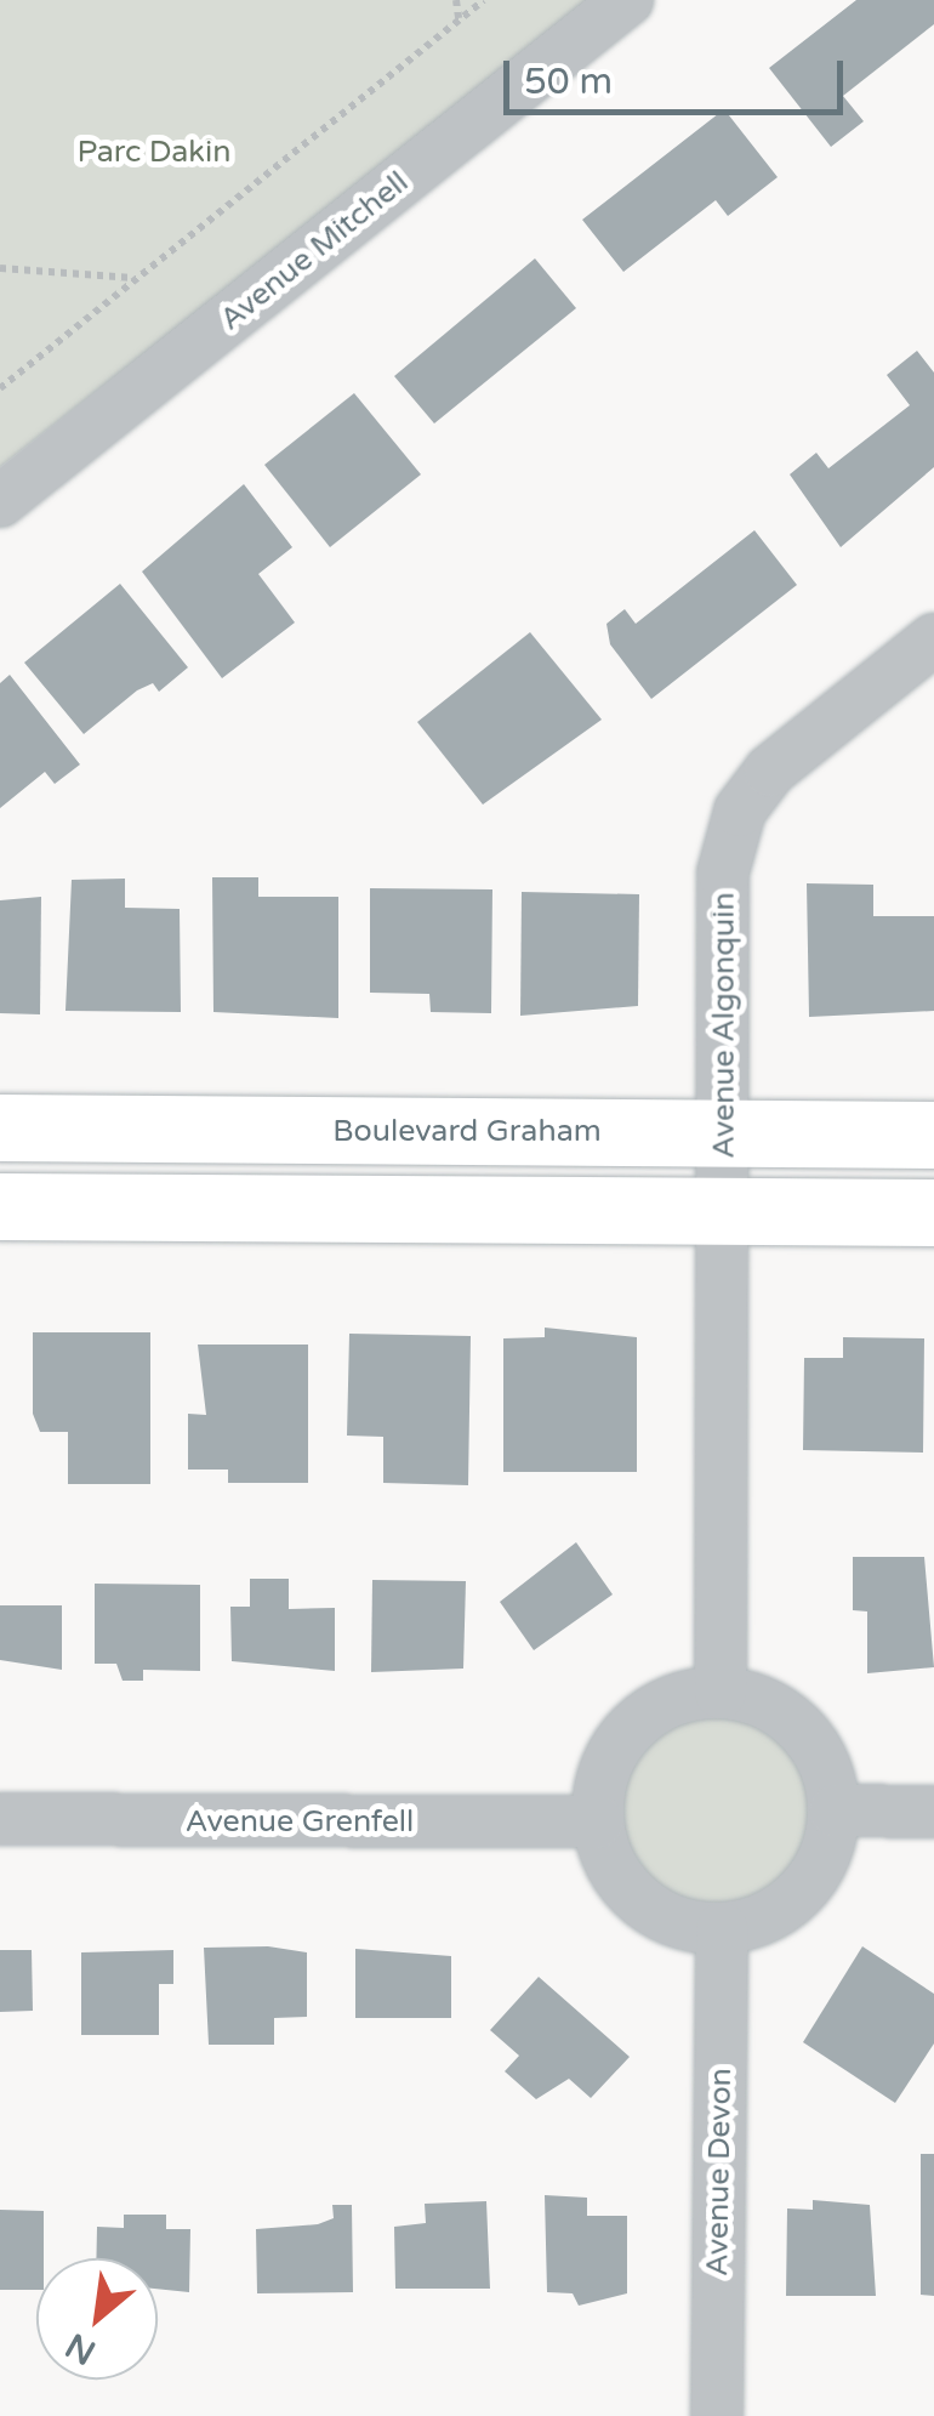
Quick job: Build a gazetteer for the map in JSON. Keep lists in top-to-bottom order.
{
  "streets": {
    "street": [
      "Avenue Mitchell",
      "Avenue Algonquin",
      "Boulevard Graham",
      "Avenue Grenfell",
      "Avenue Devon"
    ]
  },
  "crossings": [
    ["Avenue Algonquin", "Boulevard Graham"],
    ["Avenue Grenfell", "Avenue Devon"]
  ],
  "parks": ["Parc Dakin"],
  "scale_bar": "50 m",
  "north": "bottom left"
}
